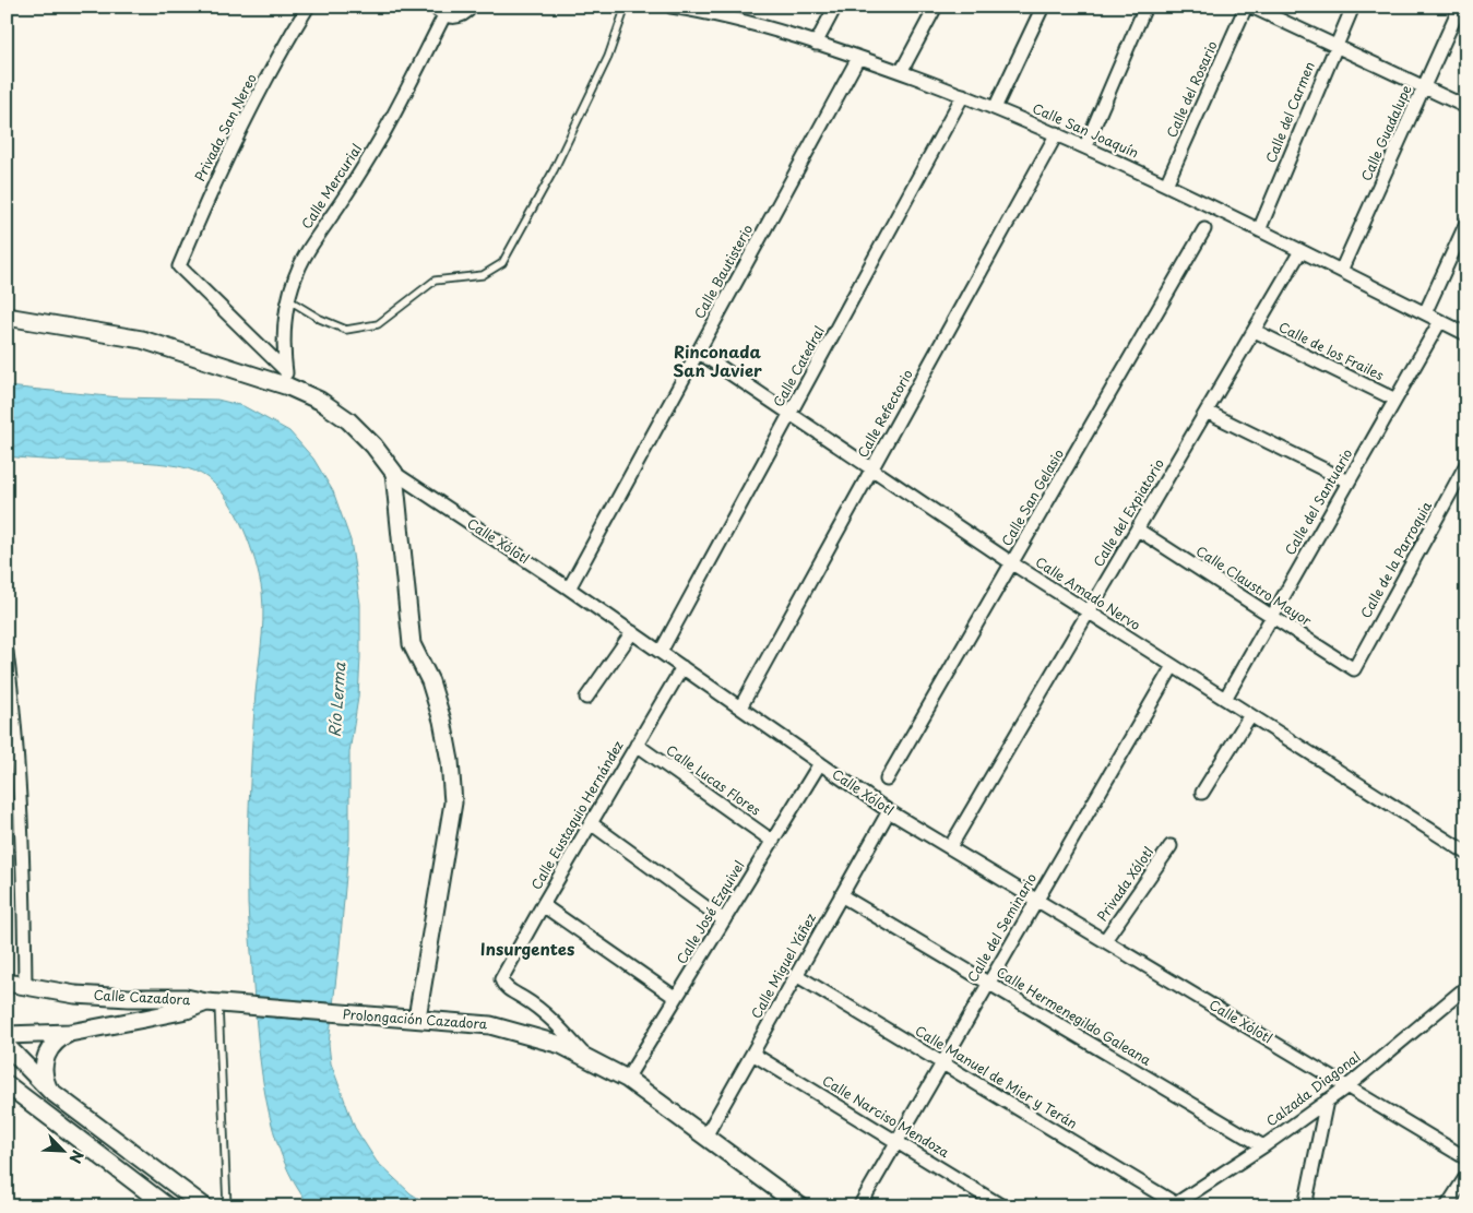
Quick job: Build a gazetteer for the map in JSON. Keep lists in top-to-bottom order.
{
  "streets": {
    "street": [
      "Calle del Rosario",
      "Calle del Carmen",
      "Privada San Nereo",
      "Calle San Joaquín",
      "Calle Guadalupe",
      "Calle Mercurial",
      "Calle Bautisterio",
      "Calle de los Frailes",
      "Calle Catedral",
      "Calle Refectorio",
      "Calle San Gelasio",
      "Calle del Santuario",
      "Calle del Expiatorio",
      "Calle Xólotl",
      "Calle de la Parroquia",
      "Calle Claustro Mayor",
      "Calle Amado Nervo",
      "Calle Lucas Flores",
      "Calle Eustaquio Hernández",
      "Privada Xólotl",
      "Calle José Ezquivel",
      "Calle del Seminario",
      "Calle Miguel Yáñez",
      "Calle Cazadora",
      "Calle Hermenegildo Galeana",
      "Prolongación Cazadora",
      "Calle Manuel de Mier y Terán",
      "Calzada Diagonal",
      "Calle Narciso Mendoza"
    ]
  },
  "crossings": [
    ["Calle del Rosario", "Calle San Joaquín"],
    ["Calle del Carmen", "Calle San Joaquín"],
    ["Privada San Nereo", "Calle Mercurial"],
    ["Privada San Nereo", "Calle Xólotl"],
    ["Calle San Joaquín", "Calle Guadalupe"],
    ["Calle San Joaquín", "Calle Bautisterio"],
    ["Calle San Joaquín", "Calle Catedral"],
    ["Calle San Joaquín", "Calle Refectorio"],
    ["Calle San Joaquín", "Calle del Santuario"],
    ["Calle San Joaquín", "Calle del Expiatorio"],
    ["Calle Mercurial", "Calle Xólotl"],
    ["Calle Bautisterio", "Calle Xólotl"],
    ["Calle Bautisterio", "Calle Amado Nervo"],
    ["Calle de los Frailes", "Calle del Santuario"],
    ["Calle de los Frailes", "Calle del Expiatorio"],
    ["Calle Catedral", "Calle Xólotl"],
    ["Calle Catedral", "Calle Amado Nervo"],
    ["Calle Refectorio", "Calle Xólotl"],
    ["Calle Refectorio", "Calle Amado Nervo"],
    ["Calle San Gelasio", "Calle Amado Nervo"],
    ["Calle del Santuario", "Calle Claustro Mayor"],
    ["Calle del Santuario", "Calle Amado Nervo"],
    ["Calle del Expiatorio", "Calle Xólotl"],
    ["Calle del Expiatorio", "Calle Claustro Mayor"],
    ["Calle del Expiatorio", "Calle Amado Nervo"],
    ["Calle Xólotl", "Calle Eustaquio Hernández"],
    ["Calle Xólotl", "Privada Xólotl"],
    ["Calle Xólotl", "Calle José Ezquivel"],
    ["Calle Xólotl", "Calle del Seminario"],
    ["Calle Xólotl", "Calle Miguel Yáñez"],
    ["Calle Xólotl", "Calzada Diagonal"],
    ["Calle de la Parroquia", "Calle Claustro Mayor"],
    ["Calle Amado Nervo", "Calle del Seminario"],
    ["Calle Lucas Flores", "Calle Eustaquio Hernández"],
    ["Calle Lucas Flores", "Calle José Ezquivel"],
    ["Calle Eustaquio Hernández", "Prolongación Cazadora"],
    ["Calle José Ezquivel", "Prolongación Cazadora"],
    ["Calle del Seminario", "Calle Hermenegildo Galeana"],
    ["Calle del Seminario", "Calle Manuel de Mier y Terán"],
    ["Calle del Seminario", "Calle Narciso Mendoza"],
    ["Calle Miguel Yáñez", "Calle Hermenegildo Galeana"],
    ["Calle Miguel Yáñez", "Prolongación Cazadora"],
    ["Calle Miguel Yáñez", "Calle Manuel de Mier y Terán"],
    ["Calle Miguel Yáñez", "Calle Narciso Mendoza"],
    ["Calle Cazadora", "Prolongación Cazadora"],
    ["Calle Hermenegildo Galeana", "Calzada Diagonal"],
    ["Calle Manuel de Mier y Terán", "Calzada Diagonal"]
  ],
  "districts": ["Rinconada San Javier", "Insurgentes"],
  "water": ["Río Lerma"],
  "north": "bottom right"
}
